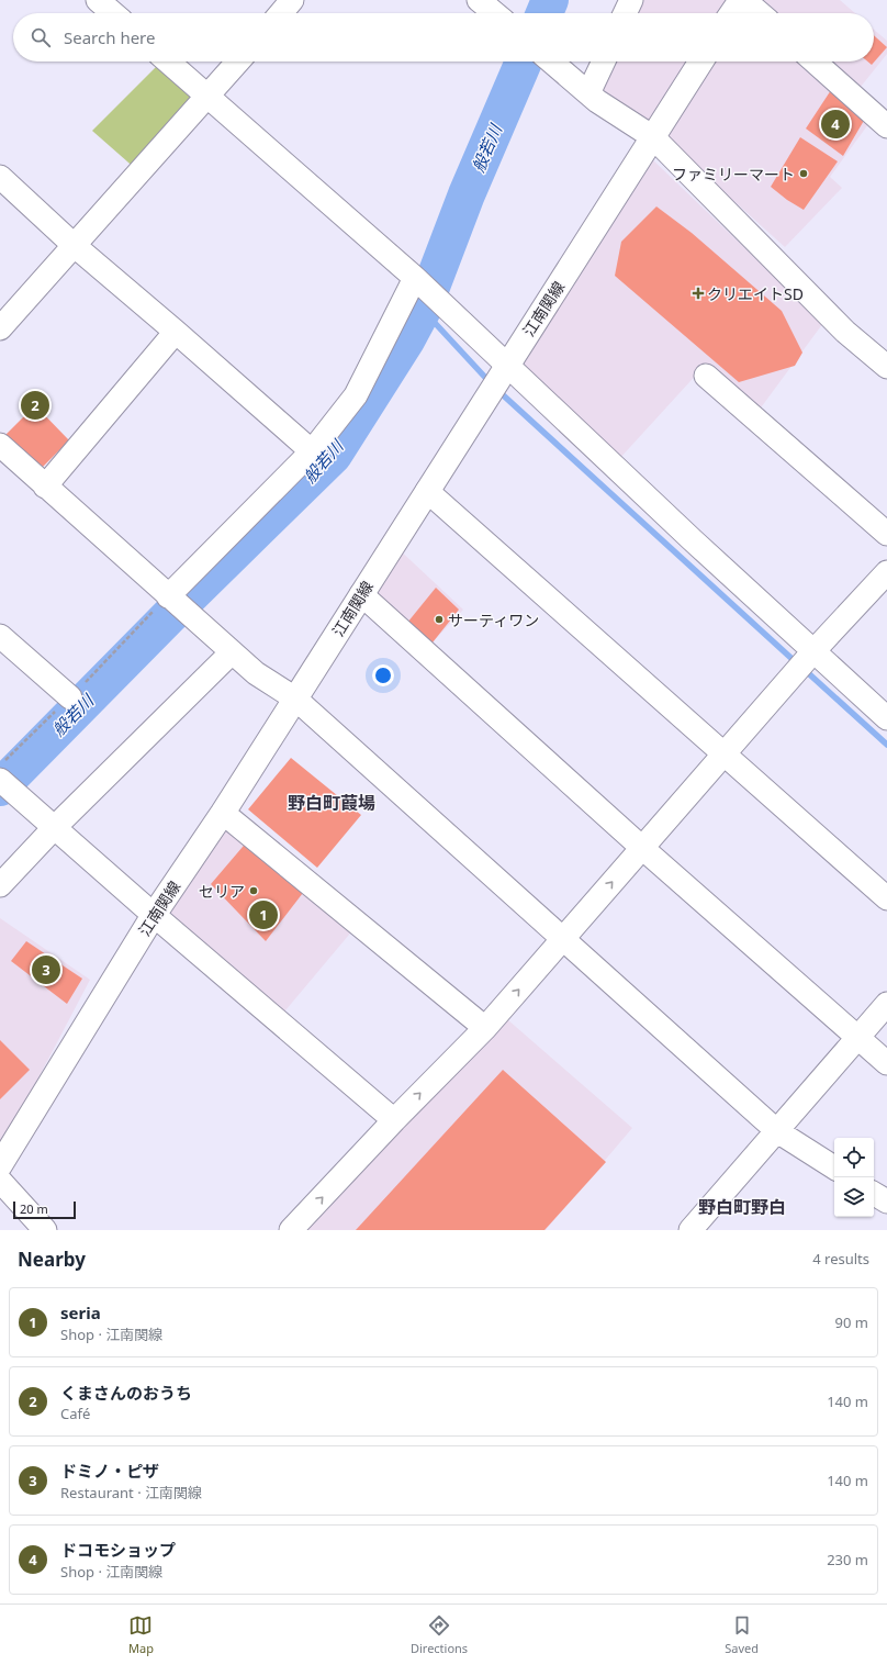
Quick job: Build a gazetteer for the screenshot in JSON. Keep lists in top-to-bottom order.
{
  "streets": {
    "main road": ["江南関線"]
  },
  "districts": ["野白町葭場", "野白町野白"],
  "water": ["般若川"],
  "places": {
    "other": ["ファミリーマート", "サーティワン", "セリア"],
    "health": ["クリエイトSD"]
  },
  "scale_bar": "20 m",
  "page": {
    "search": "Search here",
    "pins": [
      "4",
      "2",
      "1",
      "3"
    ],
    "scale": "20 m",
    "heading": ["Nearby", "4 results"],
    "list": [
      {
        "mark": "1",
        "name": "seria",
        "note": "Shop · 江南関線",
        "value": "90 m"
      },
      {
        "mark": "2",
        "name": "くまさんのおうち",
        "note": "Café",
        "value": "140 m"
      },
      {
        "mark": "3",
        "name": "ドミノ・ピザ",
        "note": "Restaurant · 江南関線",
        "value": "140 m"
      },
      {
        "mark": "4",
        "name": "ドコモショップ",
        "note": "Shop · 江南関線",
        "value": "230 m"
      }
    ],
    "nav": ["Map", "Directions", "Saved"]
  }
}
